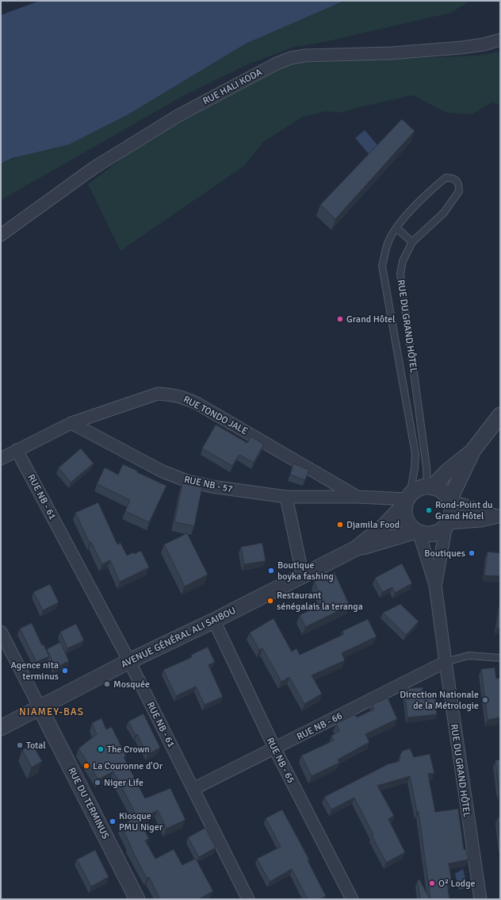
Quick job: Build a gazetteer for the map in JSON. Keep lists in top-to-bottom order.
{
  "streets": {
    "street": [
      "RUE HALI KODA",
      "RUE DU GRAND HÔTEL",
      "RUE TONDO JALE",
      "RUE NB - 57",
      "RUE NB - 61",
      "AVENUE GÉNÉRAL ALI SAIBOU",
      "RUE NB - 66",
      "RUE NB - 65",
      "RUE DU TERMINUS"
    ]
  },
  "crossings": [
    ["RUE DU GRAND HÔTEL", "RUE TONDO JALE"],
    ["RUE DU GRAND HÔTEL", "AVENUE GÉNÉRAL ALI SAIBOU"],
    ["RUE DU GRAND HÔTEL", "RUE NB - 66"],
    ["RUE TONDO JALE", "RUE NB - 57"],
    ["RUE TONDO JALE", "RUE NB - 61"],
    ["RUE TONDO JALE", "AVENUE GÉNÉRAL ALI SAIBOU"],
    ["RUE NB - 61", "AVENUE GÉNÉRAL ALI SAIBOU"],
    ["RUE NB - 61", "RUE NB - 66"],
    ["AVENUE GÉNÉRAL ALI SAIBOU", "RUE NB - 65"],
    ["AVENUE GÉNÉRAL ALI SAIBOU", "RUE DU TERMINUS"],
    ["RUE NB - 66", "RUE NB - 65"]
  ],
  "districts": ["NIAMEY-BAS"],
  "places": [
    "Grand Hôtel",
    "Rond-Point du Grand Hôtel",
    "Djamila Food",
    "Boutiques",
    "Boutique boyka fashing",
    "Restaurant sénégalais la teranga",
    "Agence nita terminus",
    "Mosquée",
    "Direction Nationale de la Métrologie",
    "Total",
    "The Crown",
    "La Couronne d'Or",
    "Niger Life",
    "Kiosque PMU Niger",
    "O² Lodge"
  ]
}
